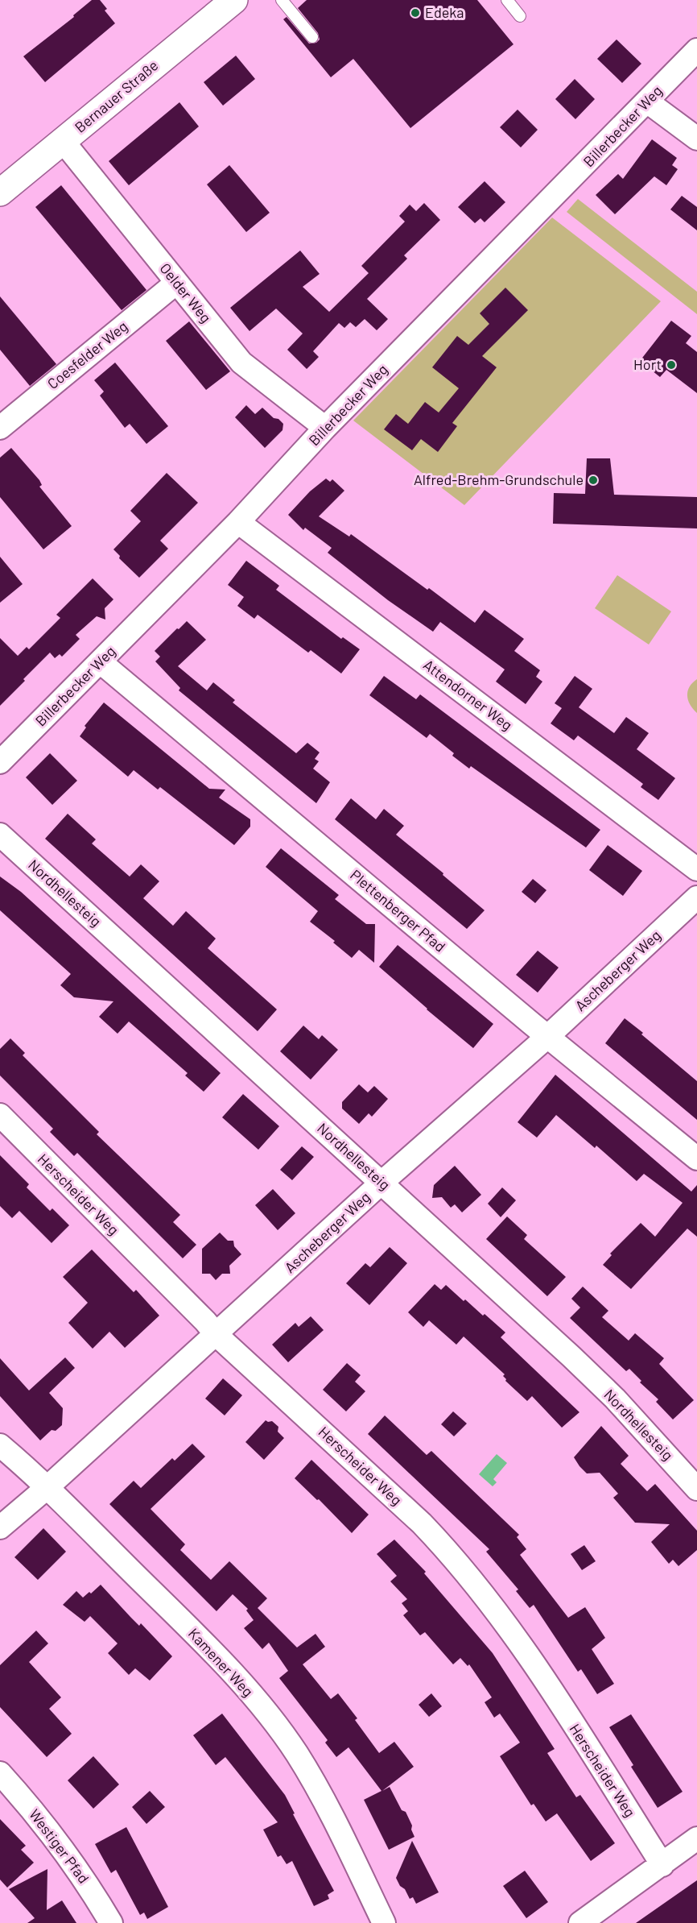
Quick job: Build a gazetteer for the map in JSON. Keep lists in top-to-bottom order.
{
  "streets": {
    "main road": ["Bernauer Straße"],
    "street": [
      "Billerbecker Weg",
      "Oelder Weg",
      "Coesfelder Weg",
      "Attendorner Weg",
      "Nordhellesteig",
      "Plettenberger Pfad",
      "Ascheberger Weg",
      "Herscheider Weg",
      "Kamener Weg",
      "Westiger Pfad"
    ]
  },
  "crossings": [
    ["Bernauer Straße", "Oelder Weg"],
    ["Billerbecker Weg", "Oelder Weg"],
    ["Billerbecker Weg", "Attendorner Weg"],
    ["Billerbecker Weg", "Plettenberger Pfad"],
    ["Oelder Weg", "Coesfelder Weg"],
    ["Nordhellesteig", "Ascheberger Weg"],
    ["Plettenberger Pfad", "Ascheberger Weg"],
    ["Ascheberger Weg", "Herscheider Weg"],
    ["Ascheberger Weg", "Kamener Weg"]
  ],
  "places": ["Edeka", "Hort", "Alfred-Brehm-Grundschule"]
}
